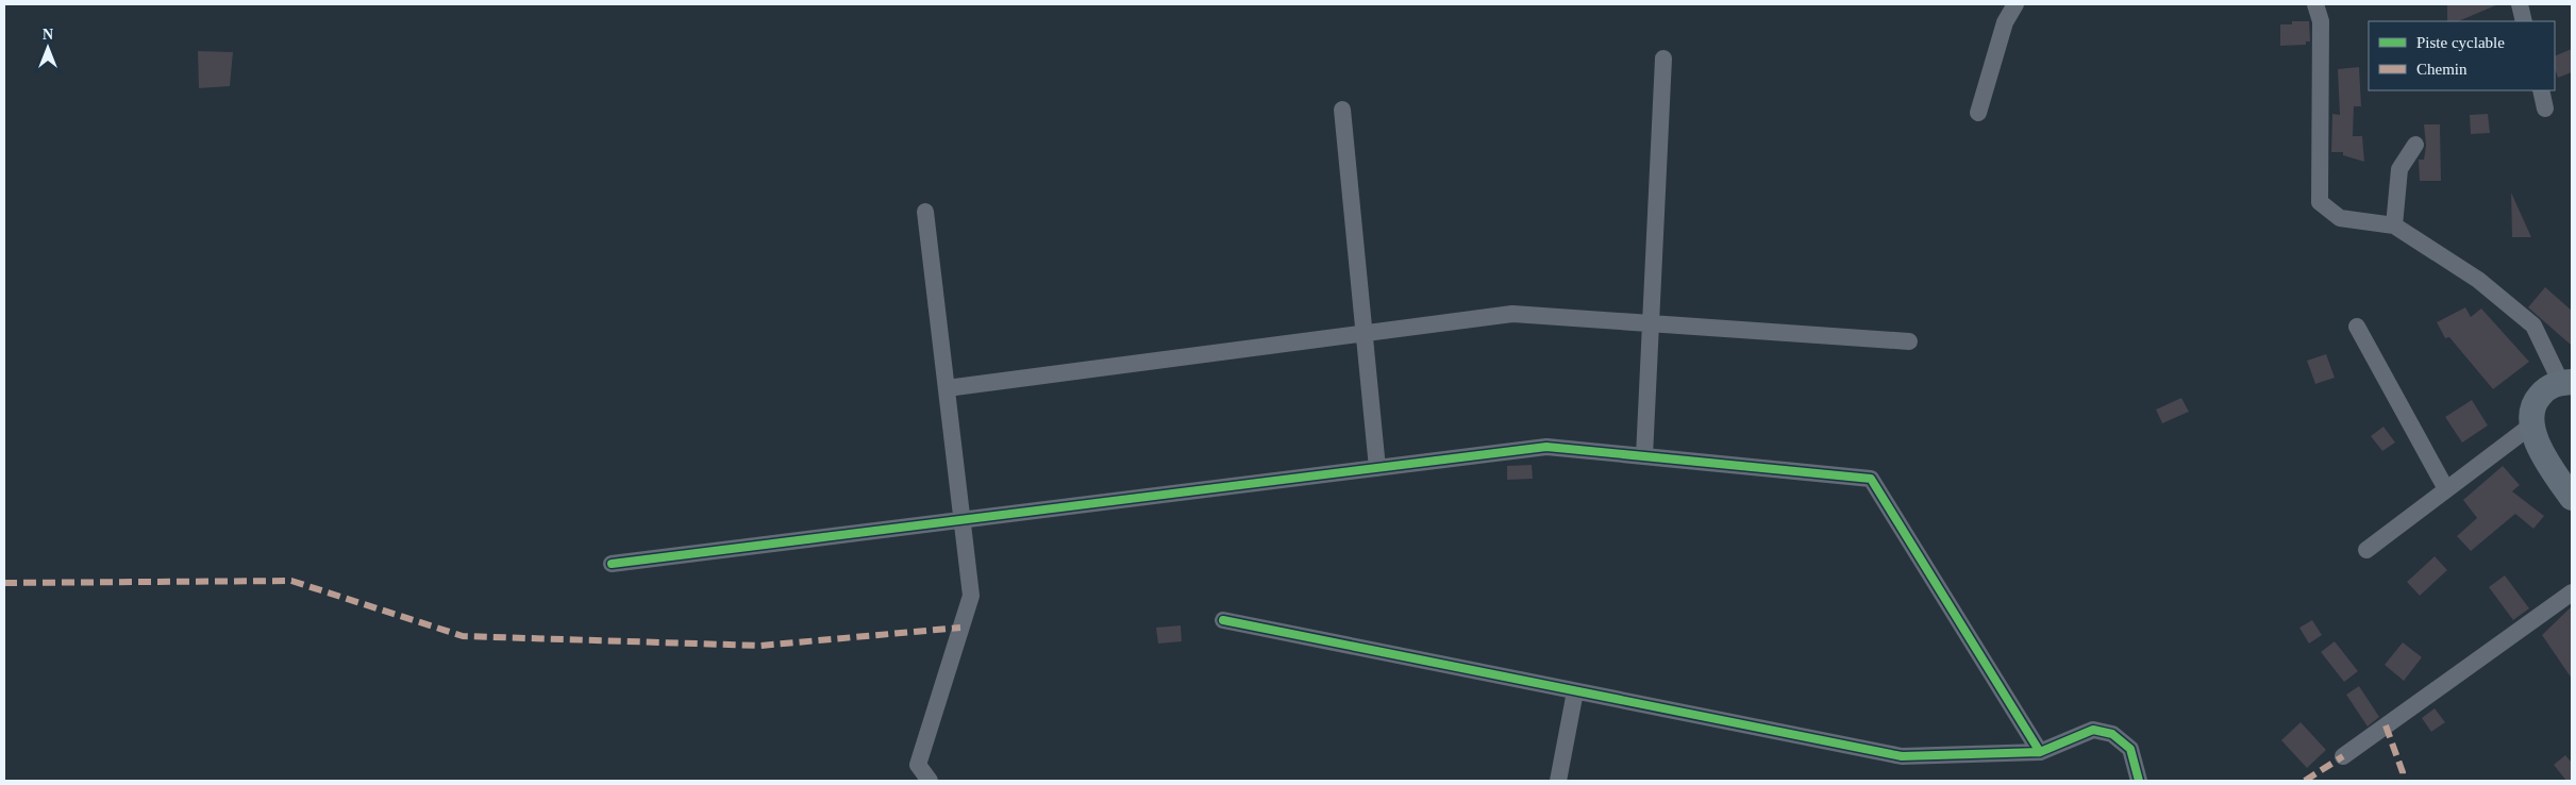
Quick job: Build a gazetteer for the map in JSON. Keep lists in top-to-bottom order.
{
  "legend": ["Piste cyclable", "Chemin"],
  "north": "top"
}
